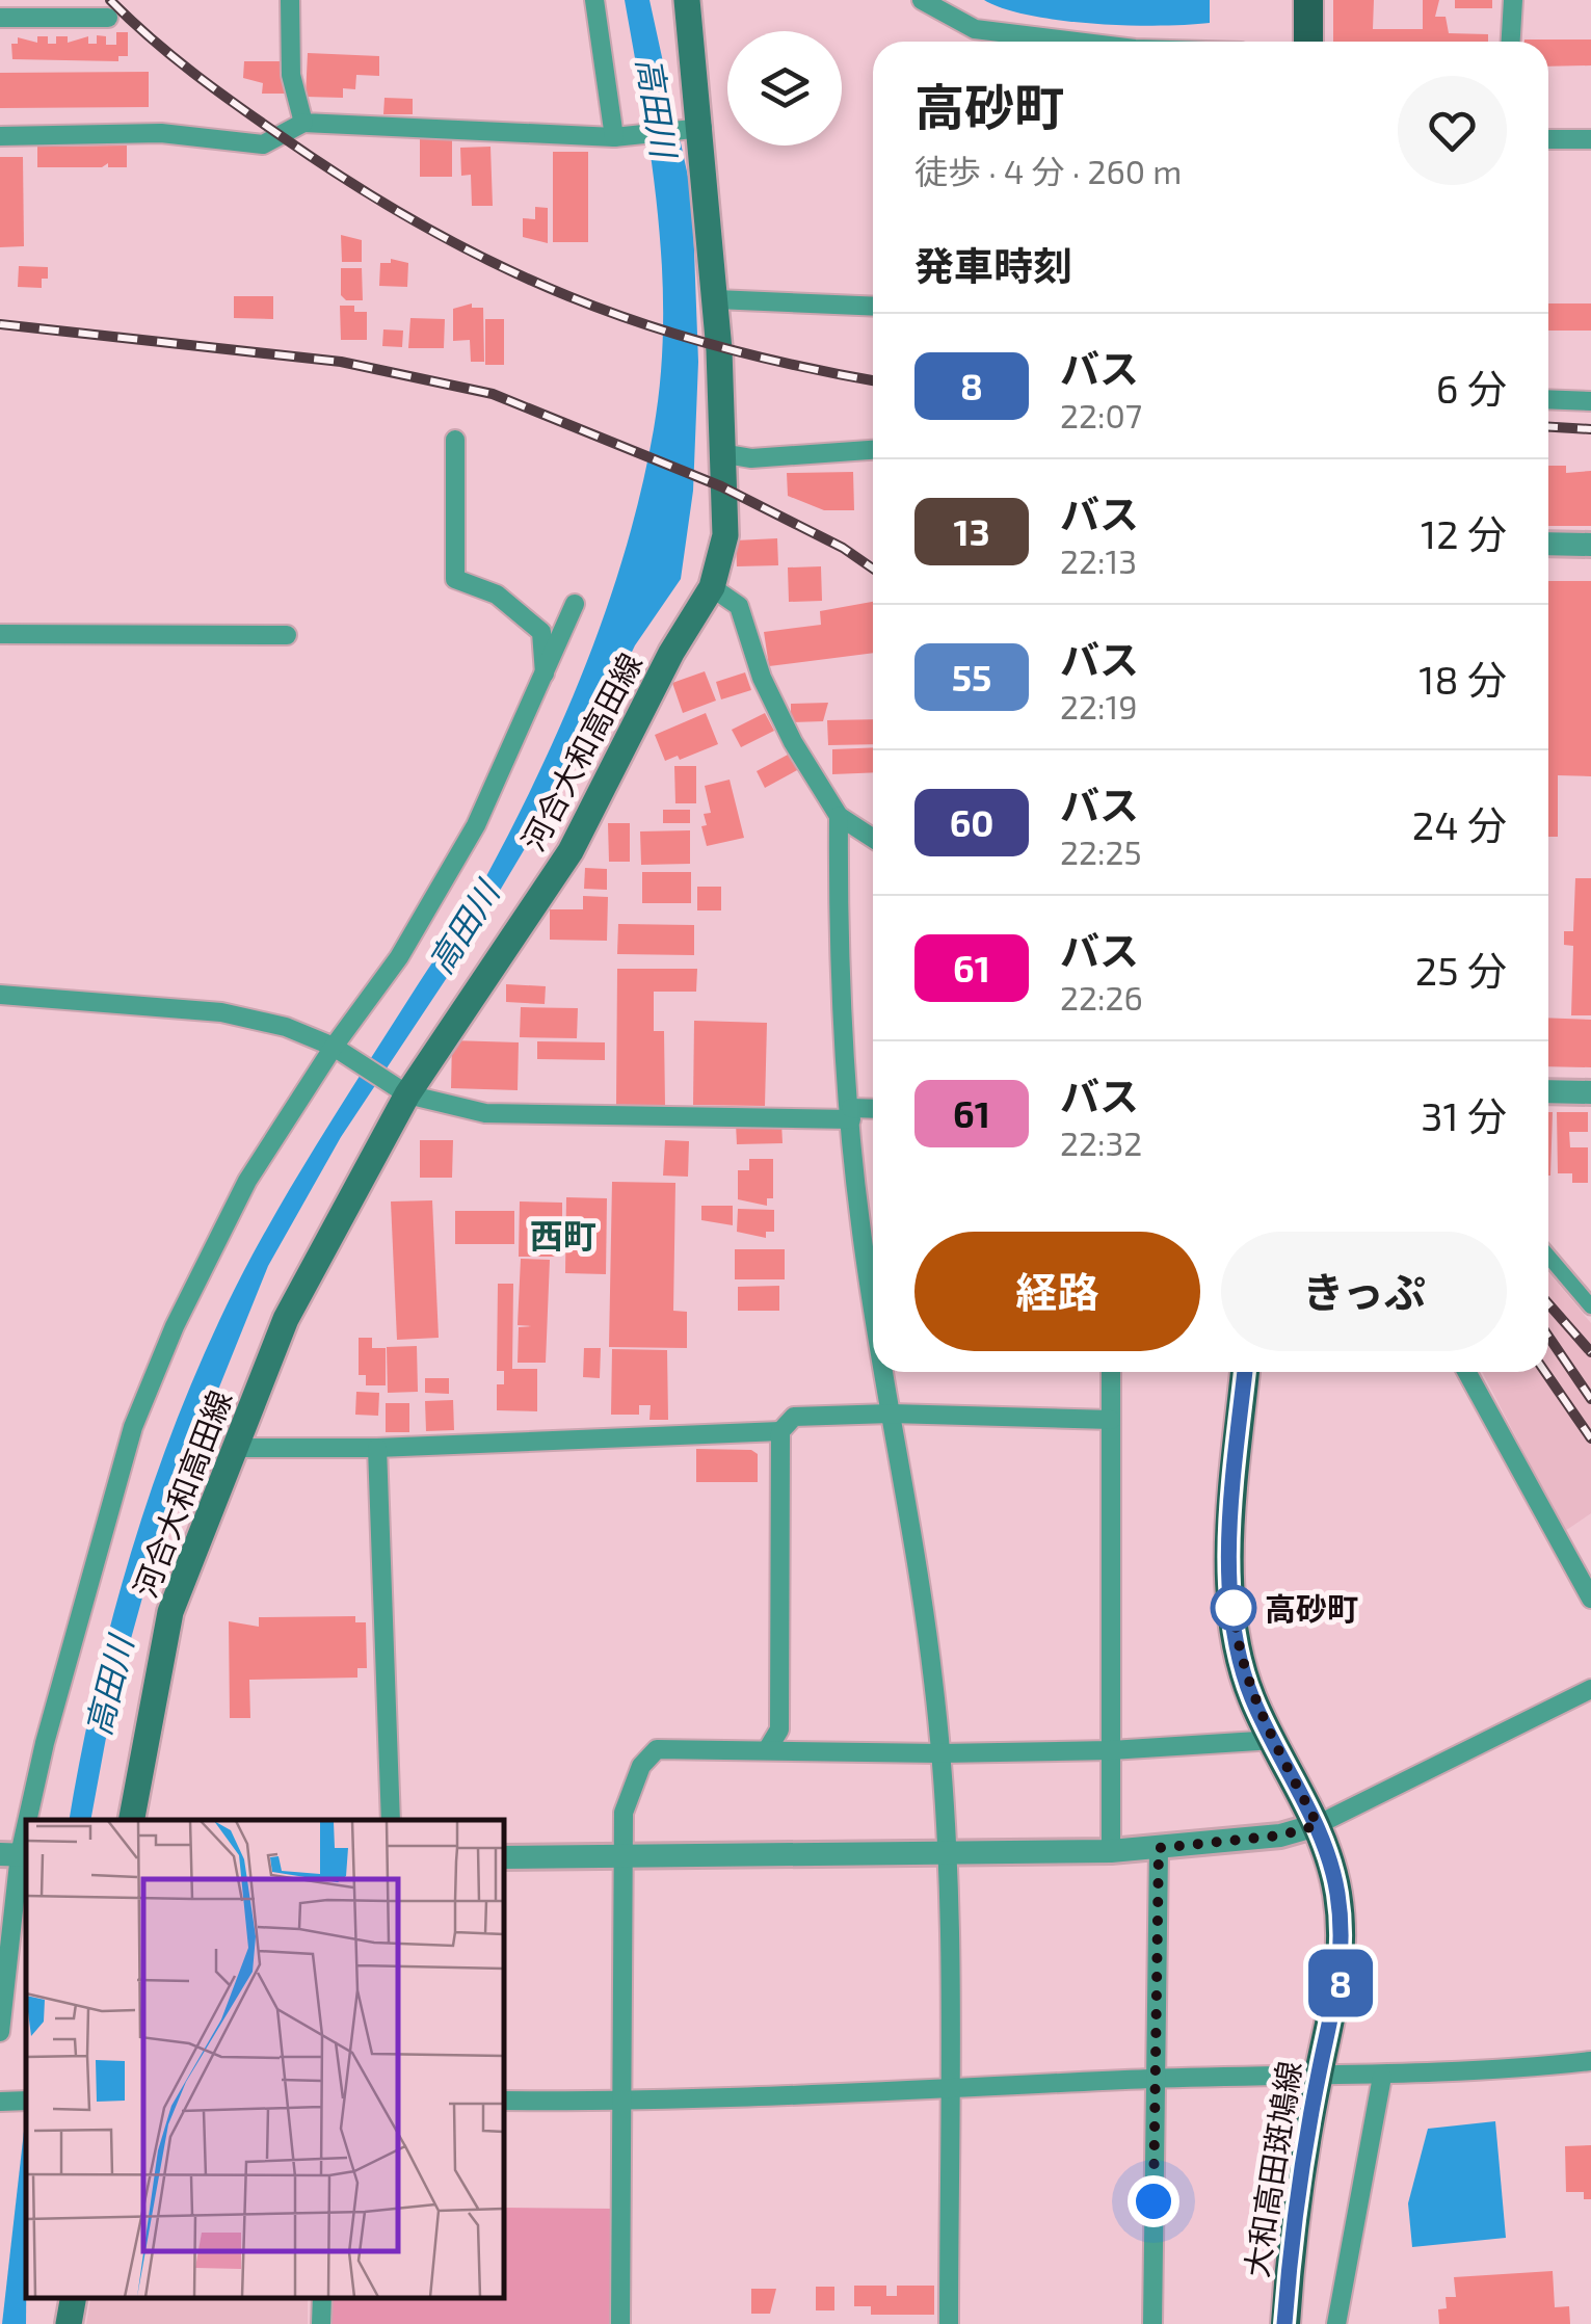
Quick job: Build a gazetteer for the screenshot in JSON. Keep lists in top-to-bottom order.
{
  "streets": {
    "main road": ["河合大和高田線", "大和高田斑鳩線"]
  },
  "districts": ["西町"],
  "water": ["高田川"],
  "places": ["高砂町"],
  "lines": ["bus line 8"],
  "page": {
    "on_map": "8",
    "heading": [
      ["高砂町", "徒歩 · 4 分 · 260 m"],
      "発車時刻"
    ],
    "list": [
      {
        "mark": "8",
        "name": "バス",
        "note": "22:07",
        "value": "6 分"
      },
      {
        "mark": "13",
        "name": "バス",
        "note": "22:13",
        "value": "12 分"
      },
      {
        "mark": "55",
        "name": "バス",
        "note": "22:19",
        "value": "18 分"
      },
      {
        "mark": "60",
        "name": "バス",
        "note": "22:25",
        "value": "24 分"
      },
      {
        "mark": "61",
        "name": "バス",
        "note": "22:26",
        "value": "25 分"
      },
      {
        "mark": "61",
        "name": "バス",
        "note": "22:32",
        "value": "31 分"
      }
    ],
    "buttons": ["経路", "きっぷ"]
  }
}
